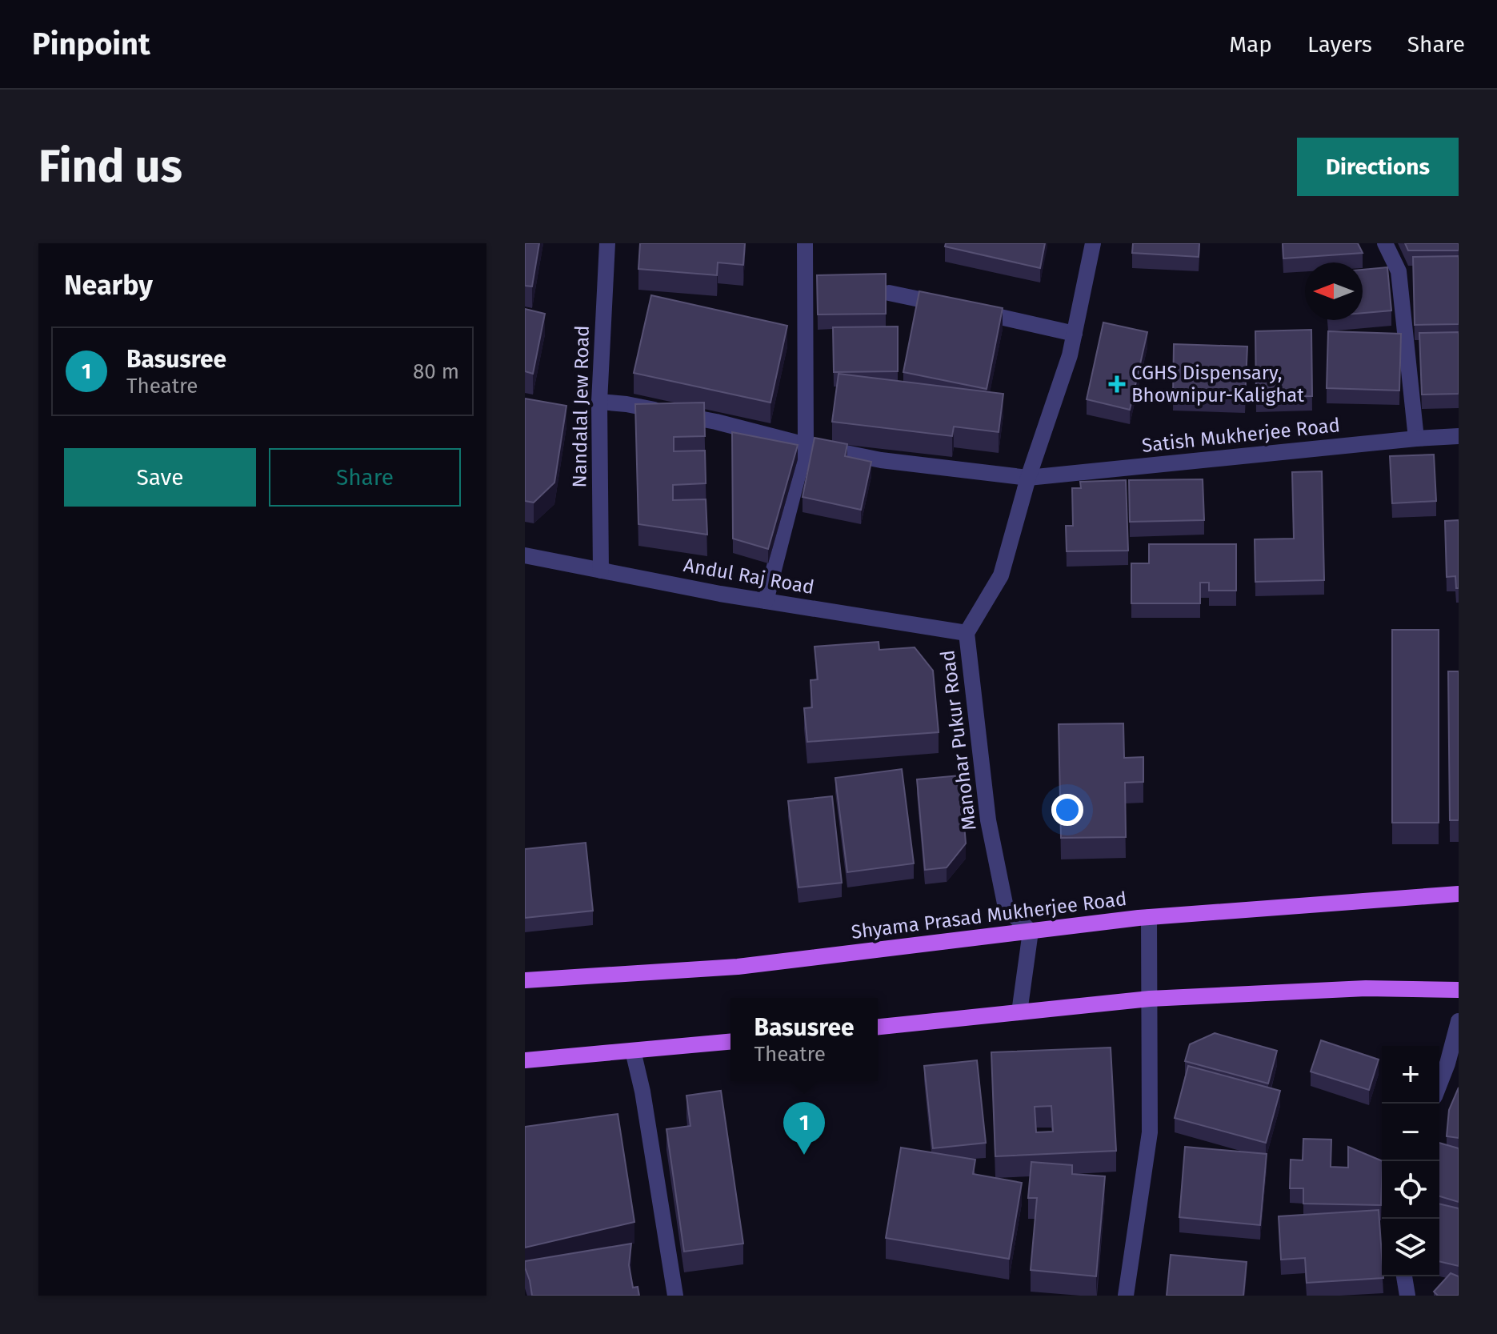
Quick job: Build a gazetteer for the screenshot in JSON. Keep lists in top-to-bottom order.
{
  "streets": {
    "main road": ["Shyama Prasad Mukherjee Road"],
    "street": [
      "Nandalal Jew Road",
      "Satish Mukherjee Road",
      "Andul Raj Road",
      "Manohar Pukur Road"
    ]
  },
  "crossings": [
    ["Nandalal Jew Road", "Satish Mukherjee Road"],
    ["Nandalal Jew Road", "Andul Raj Road"],
    ["Satish Mukherjee Road", "Manohar Pukur Road"],
    ["Andul Raj Road", "Manohar Pukur Road"],
    ["Manohar Pukur Road", "Shyama Prasad Mukherjee Road"]
  ],
  "places": {
    "health": ["CGHS Dispensary, Bhownipur-Kalighat"]
  },
  "north": "left",
  "page": {
    "header": "Pinpoint",
    "nav": ["Map", "Layers", "Share"],
    "buttons": [
      "Directions",
      ["Save", "Share"]
    ],
    "title": "Find us",
    "heading": "Nearby",
    "list": [
      {
        "mark": "1",
        "name": "Basusree",
        "note": "Theatre",
        "value": "80 m"
      }
    ],
    "popup": ["Basusree", "Theatre"],
    "map_buttons": ["+", "−"],
    "pins": "1"
  }
}
